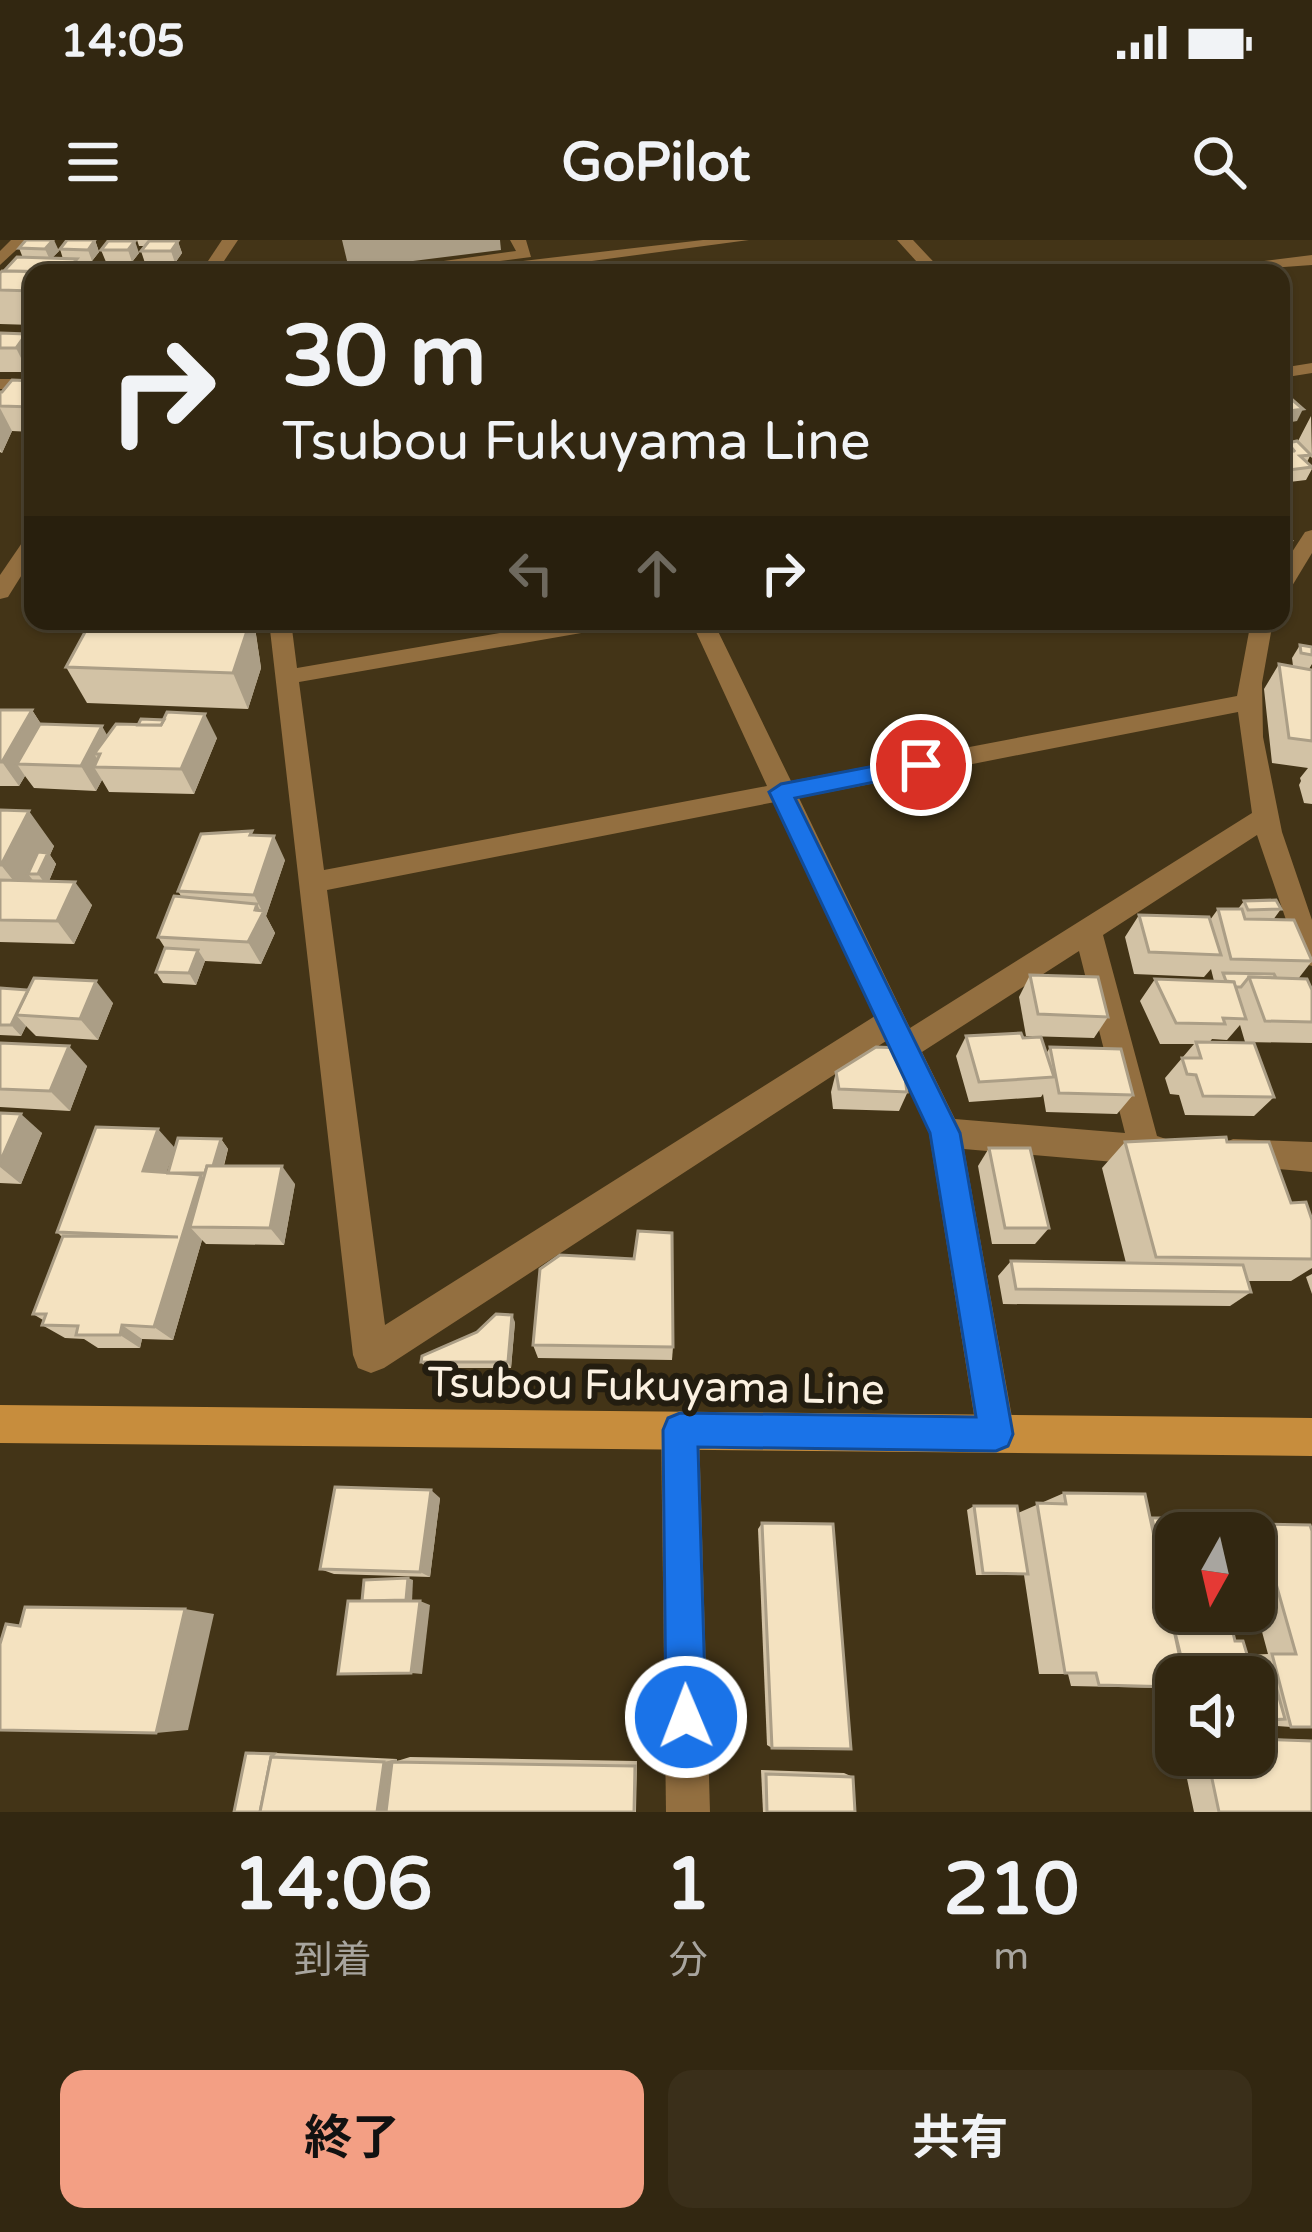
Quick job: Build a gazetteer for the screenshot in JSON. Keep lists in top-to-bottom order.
{
  "streets": {
    "main road": ["Tsubou Fukuyama Line"]
  },
  "north": "bottom",
  "page": {
    "status": "14:05",
    "header": "GoPilot",
    "turn": ["30 m", "Tsubou Fukuyama Line"],
    "eta": [
      "14:06",
      "到着",
      "1",
      "分",
      "210",
      "m"
    ],
    "buttons": ["終了", "共有"]
  }
}
